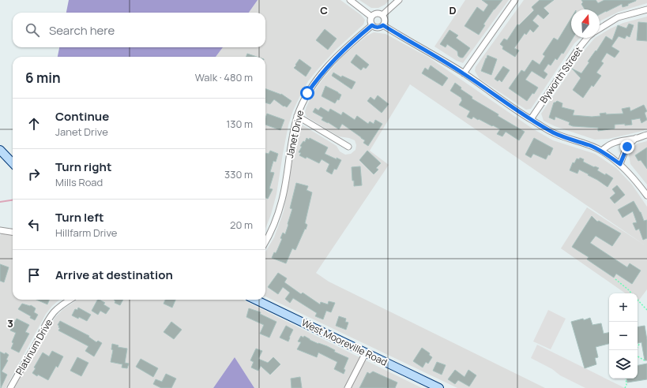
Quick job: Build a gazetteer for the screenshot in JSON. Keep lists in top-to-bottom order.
{
  "streets": {
    "main road": ["West Mooreville Road"],
    "street": ["Byworth Street", "Janet Drive", "Platinum Drive"]
  },
  "north": "top",
  "page": {
    "search": "Search here",
    "heading": ["6 min", "Walk · 480 m"],
    "list": [
      ["Continue", "Janet Drive", "130 m"],
      ["Turn right", "Mills Road", "330 m"],
      ["Turn left", "Hillfarm Drive", "20 m"],
      "Arrive at destination"
    ],
    "map_buttons": ["+", "−"]
  },
  "grid": {
    "columns": ["C", "D"],
    "rows": ["3"]
  }
}
